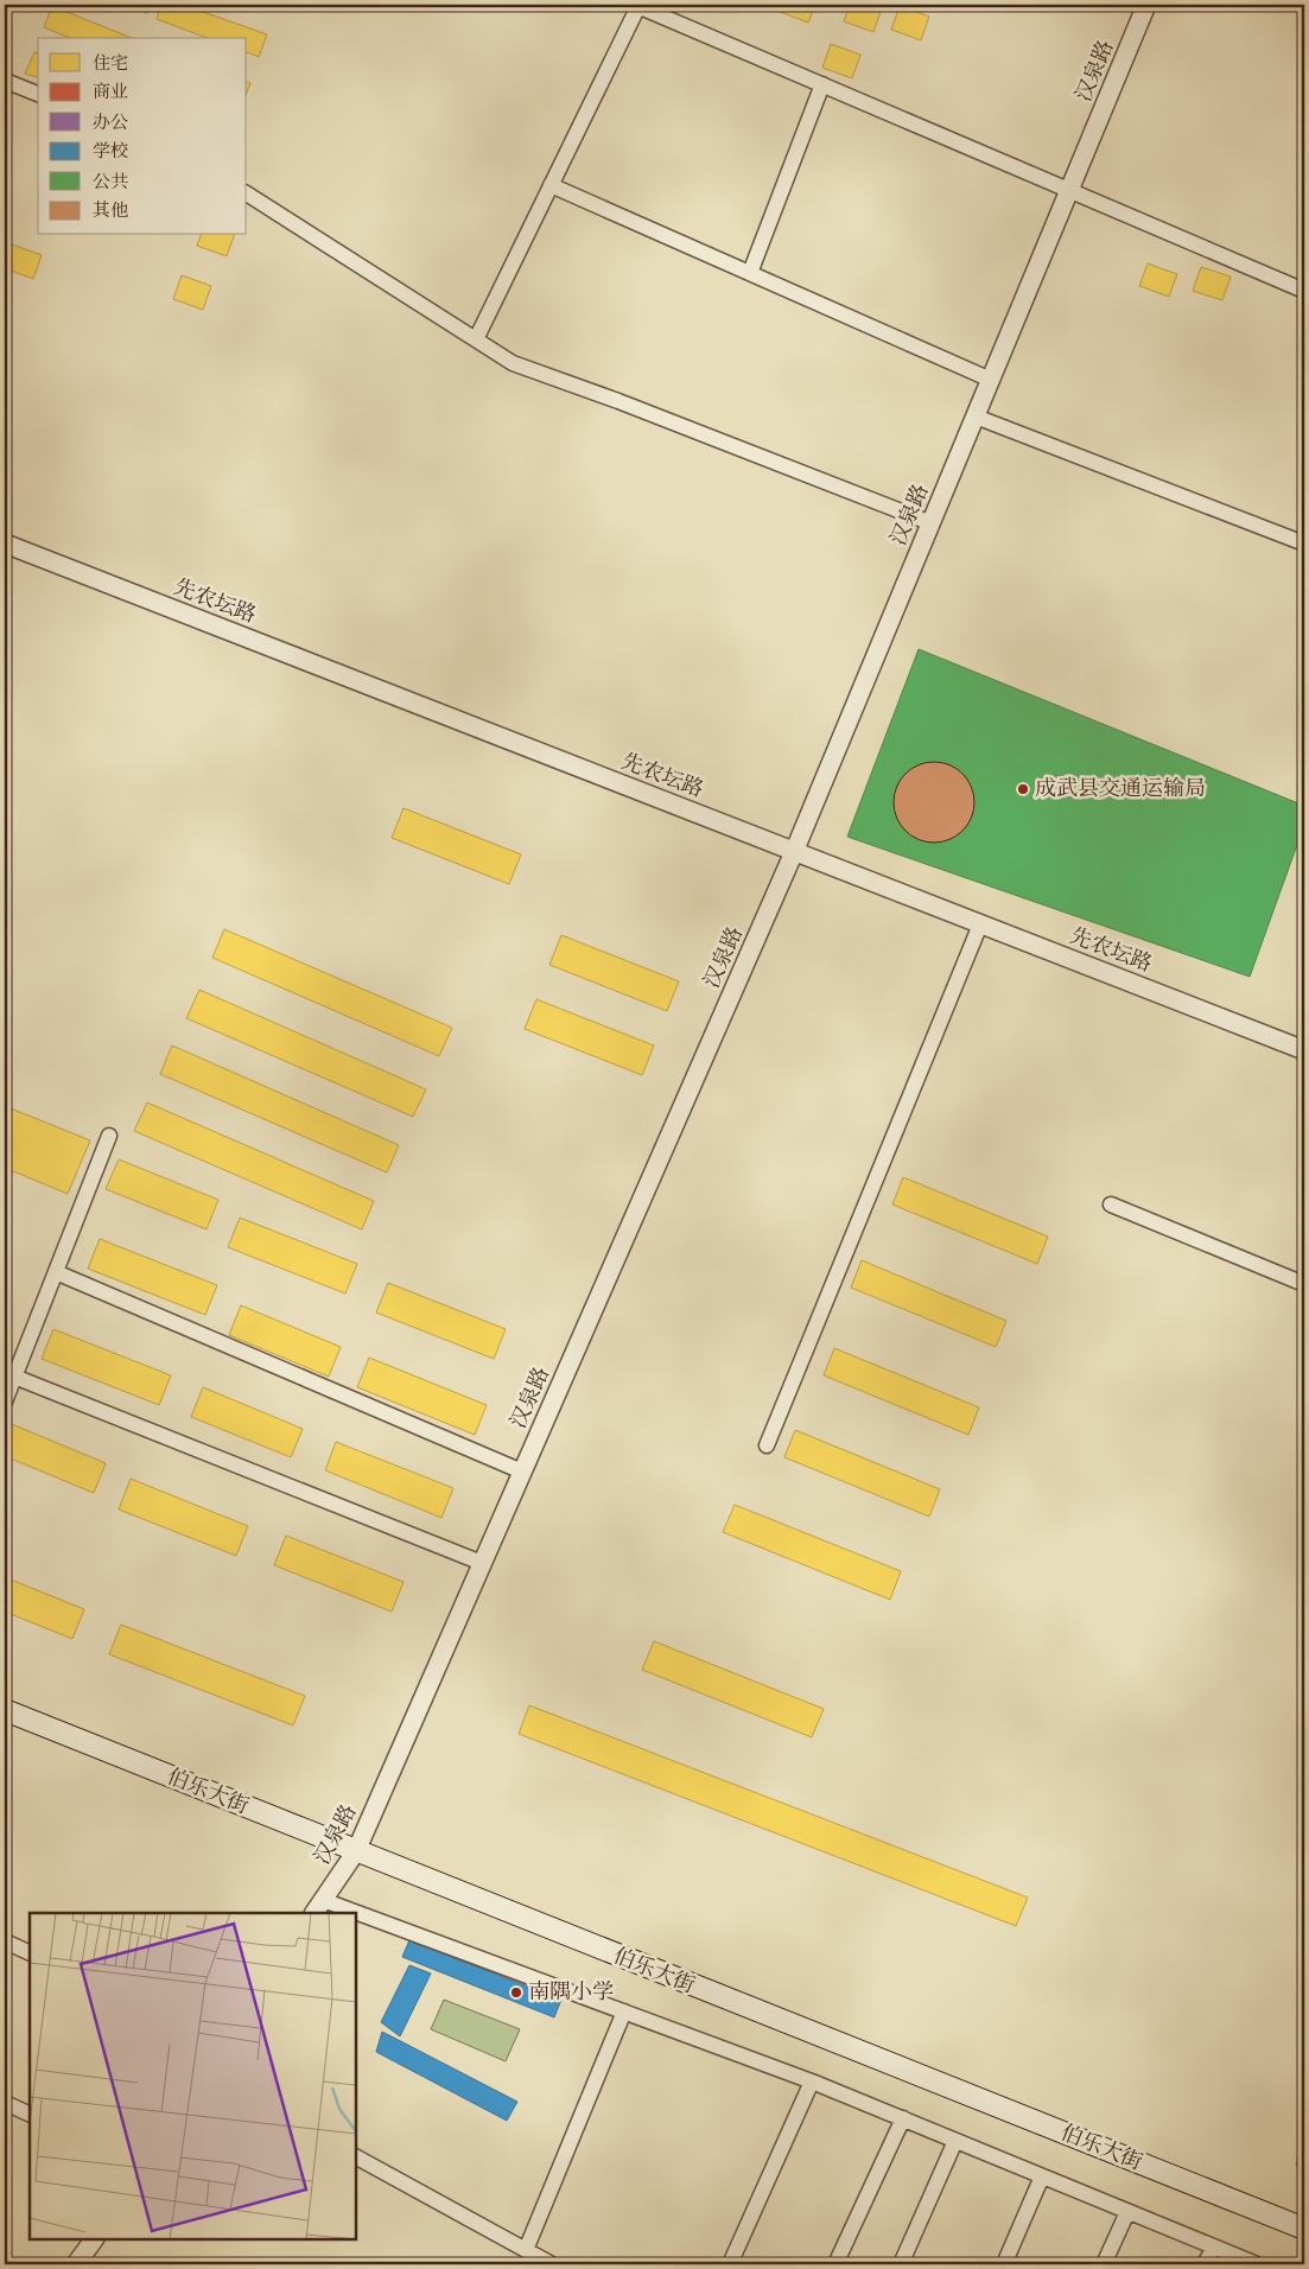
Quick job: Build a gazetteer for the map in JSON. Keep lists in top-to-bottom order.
{
  "streets": {
    "main road": ["伯乐大街"],
    "street": ["汉泉路", "先农坛路"]
  },
  "crossings": [
    ["汉泉路", "先农坛路"],
    ["汉泉路", "伯乐大街"]
  ],
  "places": ["成武县交通运输局", "南隅小学"],
  "legend": [
    "住宅",
    "商业",
    "办公",
    "学校",
    "公共",
    "其他"
  ]
}
